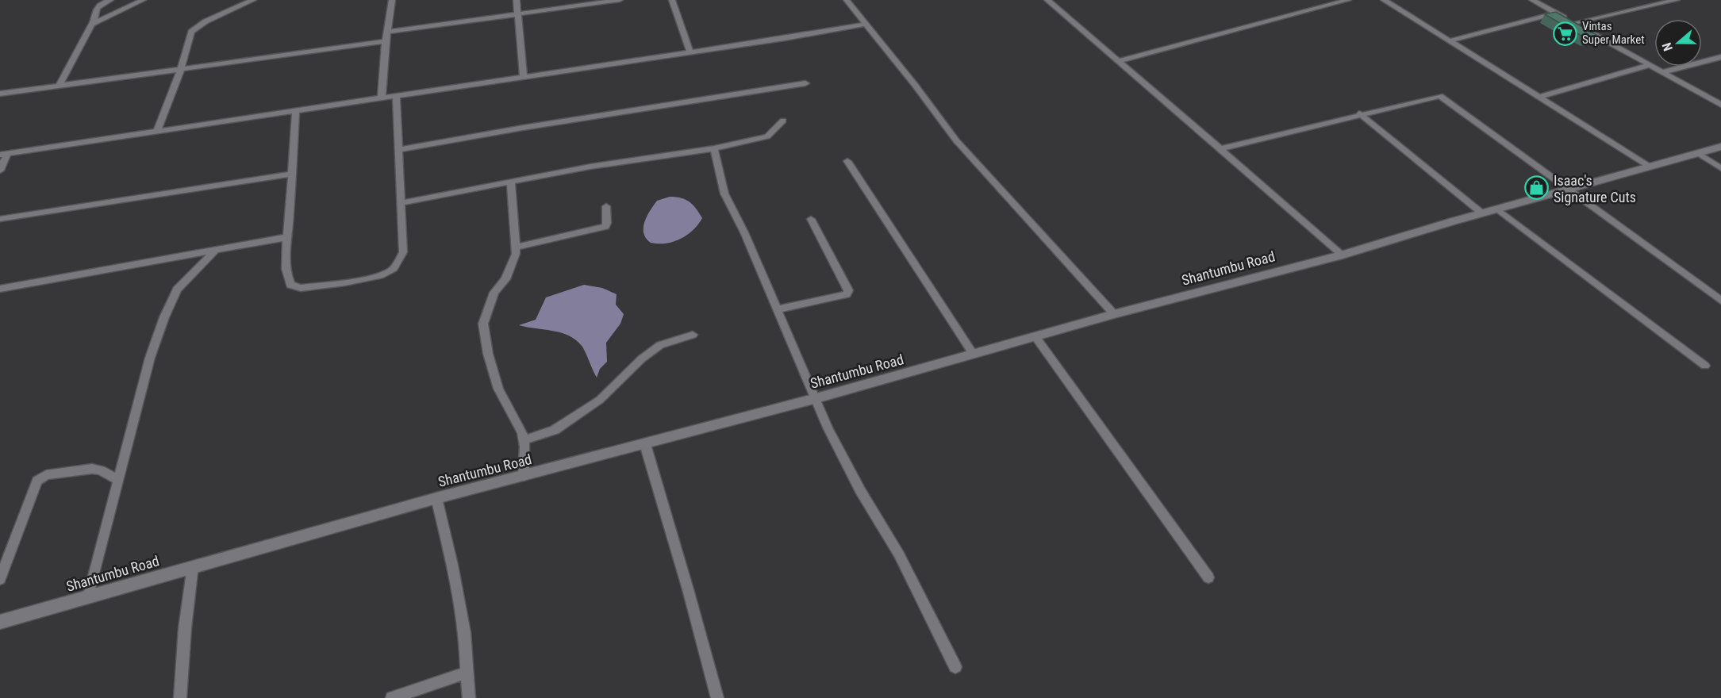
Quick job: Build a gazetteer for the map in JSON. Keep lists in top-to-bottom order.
{
  "streets": {
    "street": ["Shantumbu Road"]
  },
  "places": {
    "supermarket": ["Vintas Super Market"],
    "shop": ["Isaac's Signature Cuts"]
  },
  "north": "left"
}
